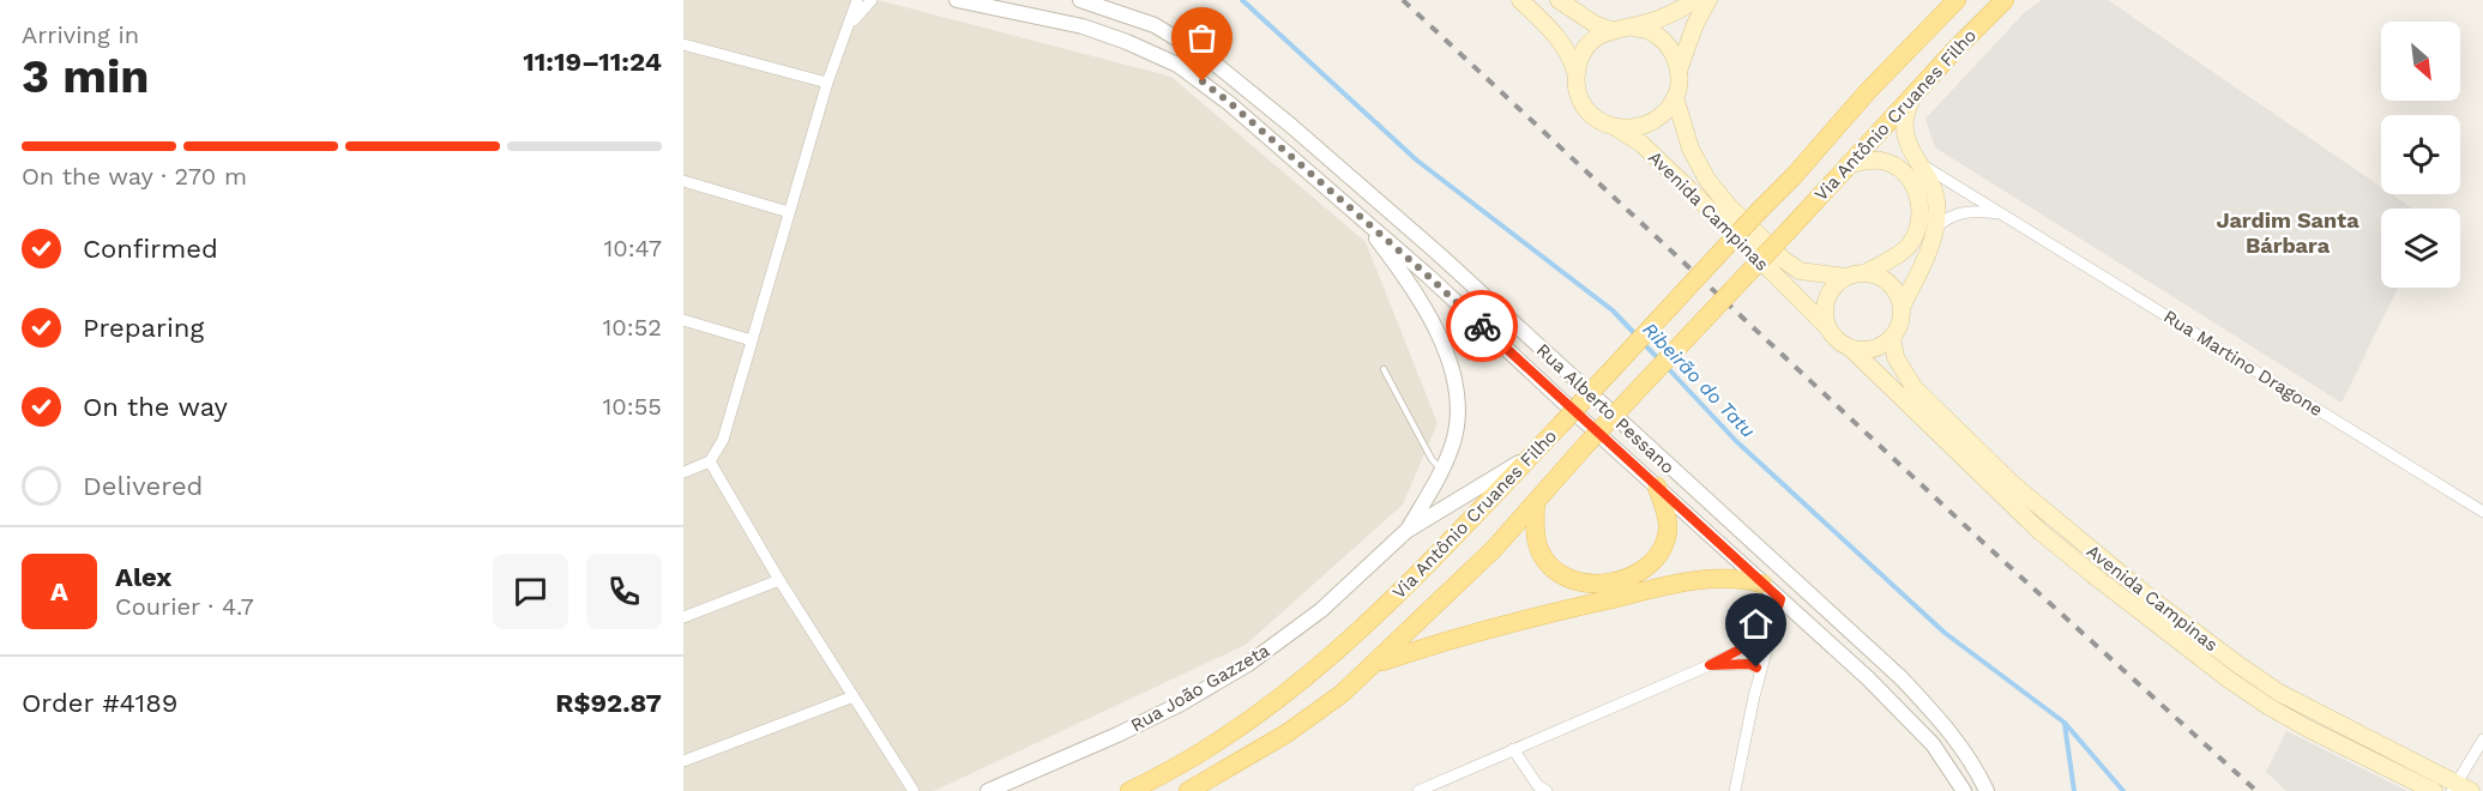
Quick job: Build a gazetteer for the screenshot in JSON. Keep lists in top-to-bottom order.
{
  "streets": {
    "main road": ["Via Antônio Cruanes Filho", "Avenida Campinas"],
    "street": ["Rua Martino Dragone", "Rua Alberto Pessano", "Rua João Gazzeta"]
  },
  "crossings": [
    ["Via Antônio Cruanes Filho", "Rua João Gazzeta"]
  ],
  "districts": ["Jardim Santa Bárbara"],
  "water": ["Ribeirão do Tatu"],
  "north": "bottom right",
  "page": {
    "heading": ["3 min", "Arriving in", "11:19–11:24"],
    "panel": [
      "Alex",
      "Courier · 4.7",
      "Order #4189",
      "R$92.87"
    ],
    "bar": "On the way · 270 m",
    "list": [
      ["Confirmed", "10:47"],
      ["Preparing", "10:52"],
      ["On the way", "10:55"],
      "Delivered"
    ],
    "round": "A"
  }
}
